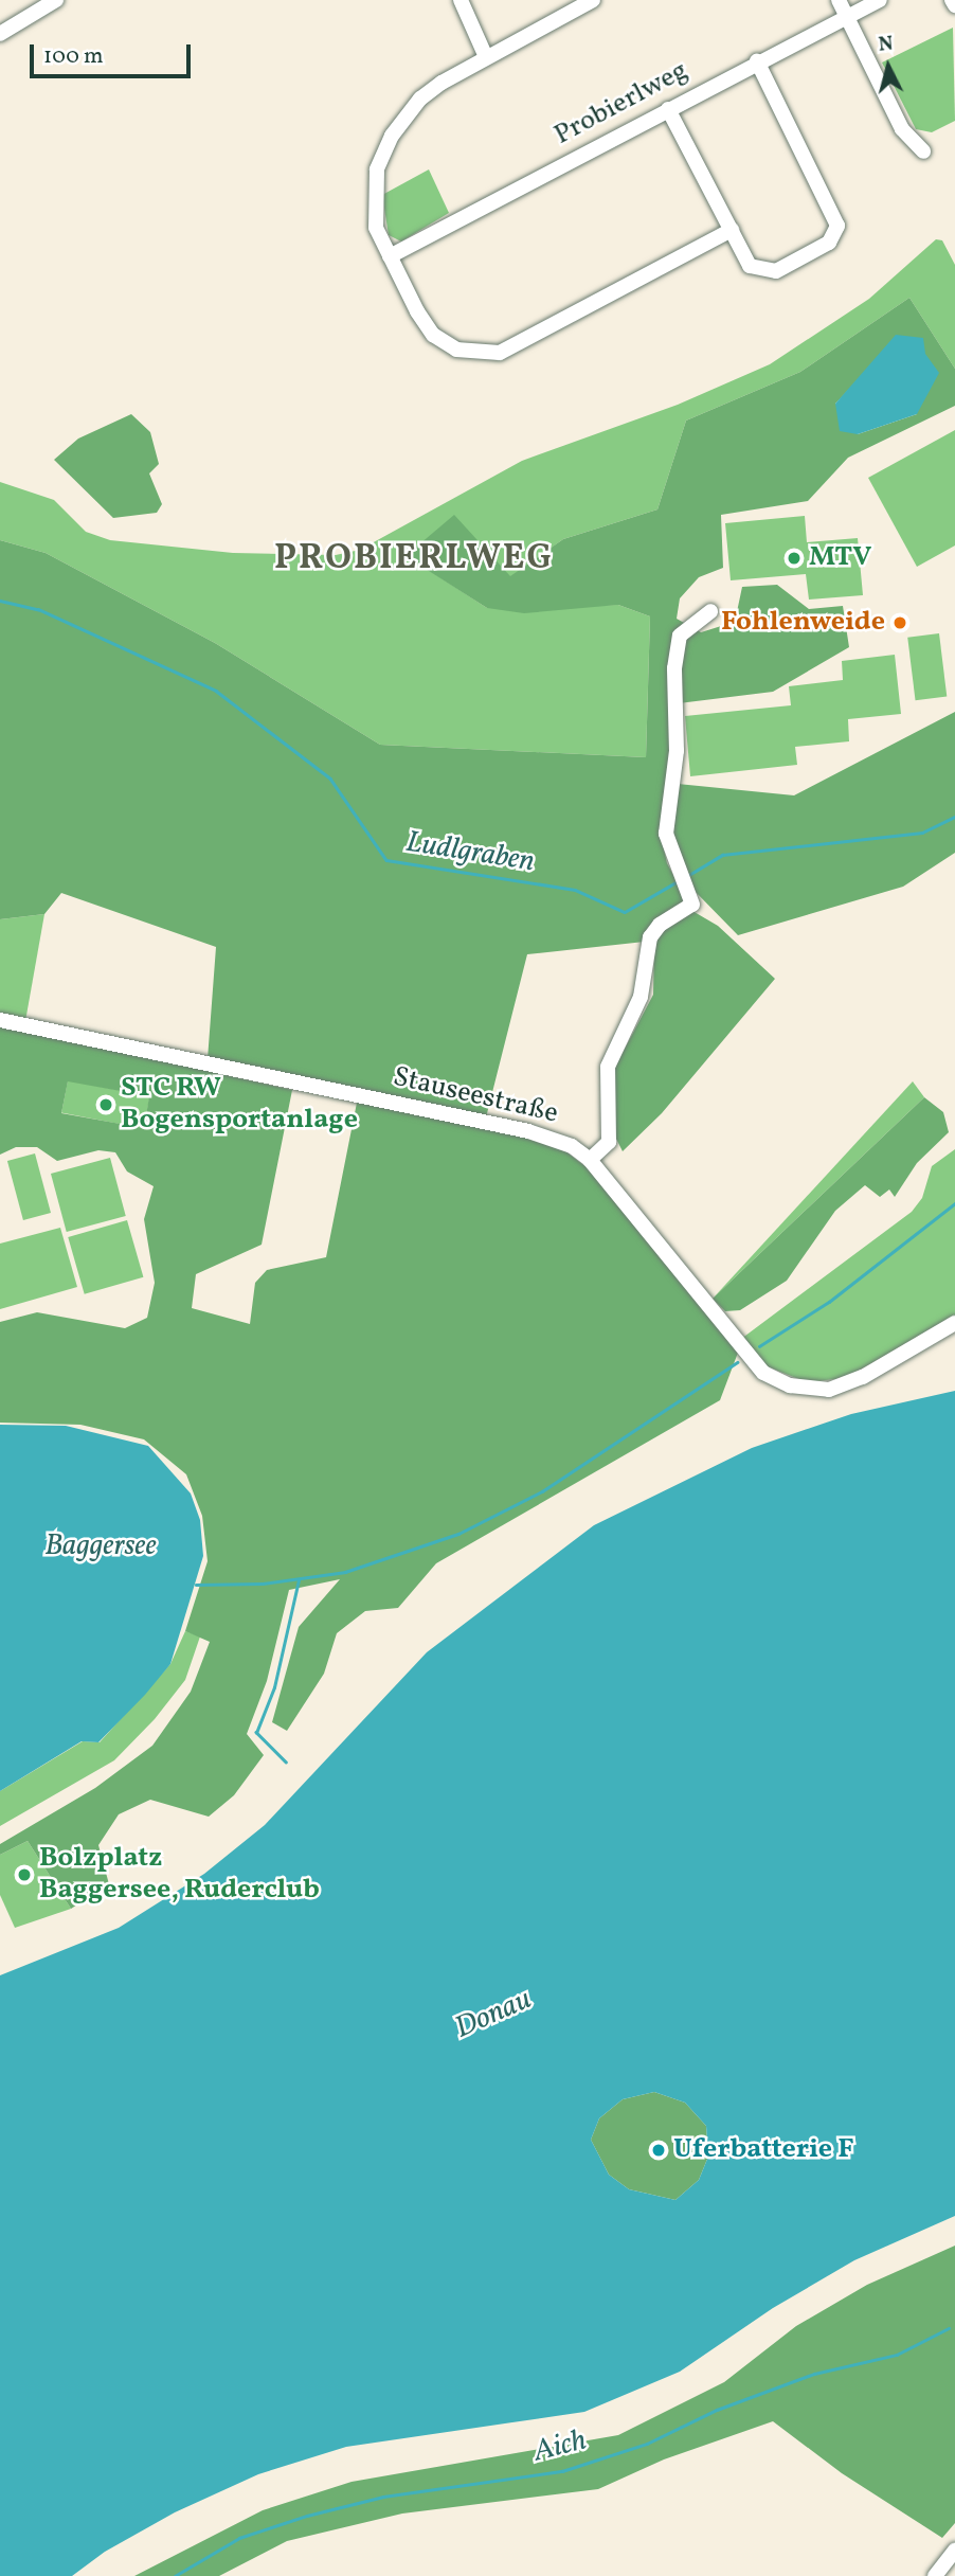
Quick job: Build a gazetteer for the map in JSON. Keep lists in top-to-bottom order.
{
  "streets": {
    "street": ["Probierlweg", "Stauseestraße"]
  },
  "districts": ["PROBIERLWEG"],
  "water": [
    "Ludlgraben",
    "Baggersee",
    "Donau",
    "Aich"
  ],
  "places": [
    "MTV",
    "Fohlenweide",
    "STC RW Bogensportanlage",
    "Bolzplatz Baggersee, Ruderclub",
    "Uferbatterie F"
  ],
  "scale_bar": "100 m",
  "north": "top"
}
